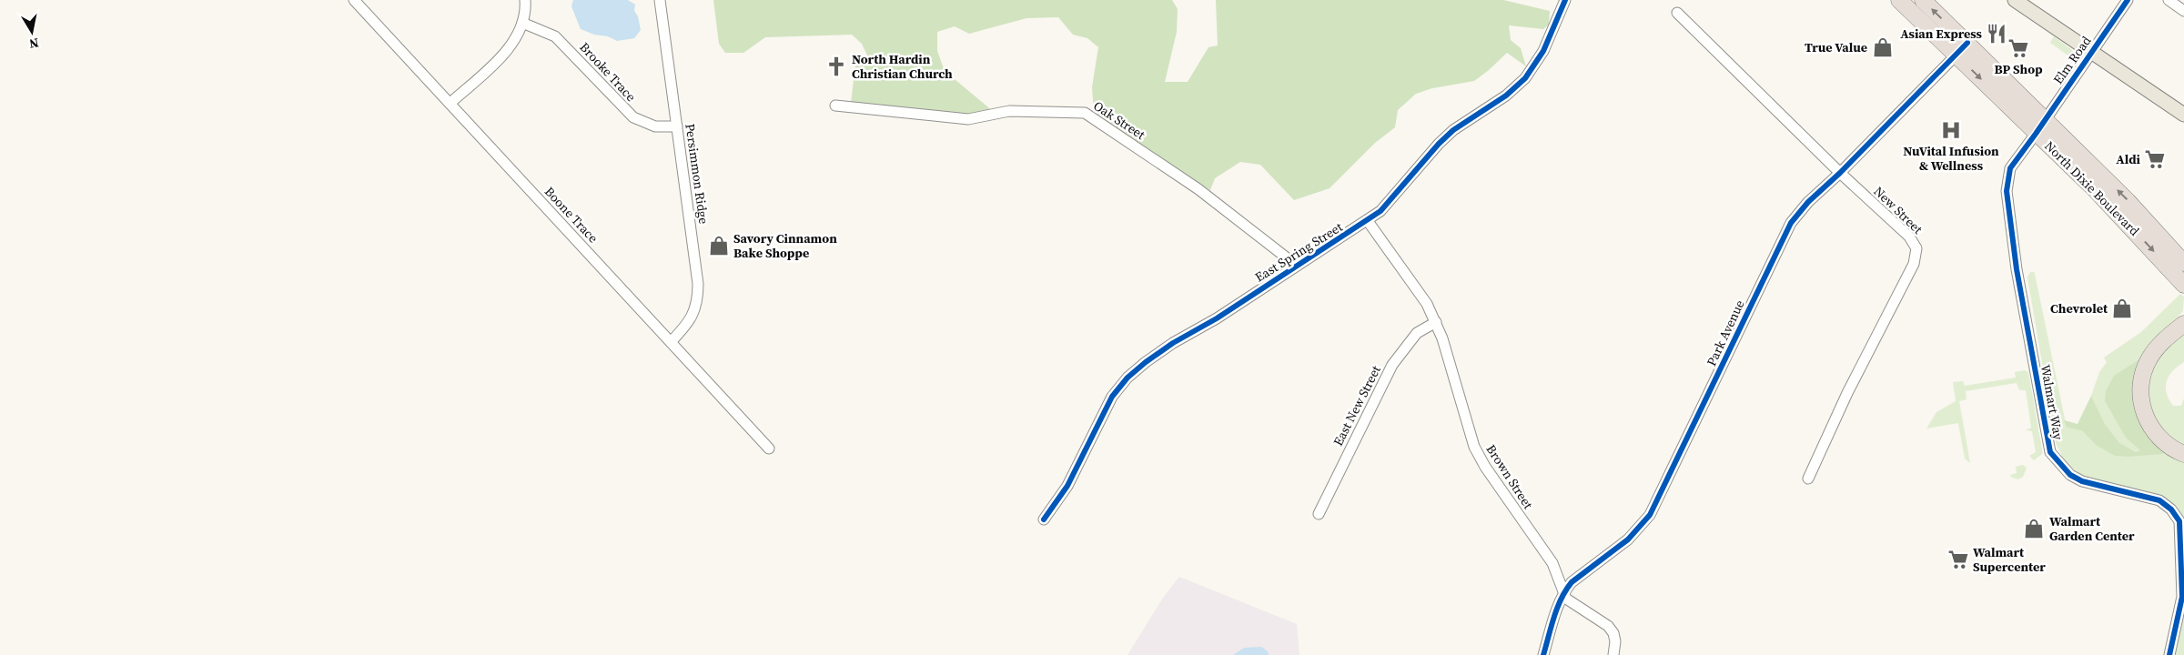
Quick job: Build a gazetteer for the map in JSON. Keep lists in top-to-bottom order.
{
  "streets": {
    "highway": ["North Dixie Boulevard"],
    "street": [
      "Elm Road",
      "Brooke Trace",
      "Oak Street",
      "Persimmon Ridge",
      "New Street",
      "Boone Trace",
      "East Spring Street",
      "Park Avenue",
      "Walmart Way",
      "East New Street",
      "Brown Street"
    ]
  },
  "crossings": [
    ["Elm Road", "North Dixie Boulevard"],
    ["Elm Road", "Walmart Way"],
    ["Brooke Trace", "Persimmon Ridge"],
    ["Oak Street", "East Spring Street"],
    ["Persimmon Ridge", "Boone Trace"],
    ["North Dixie Boulevard", "Park Avenue"],
    ["North Dixie Boulevard", "Walmart Way"],
    ["New Street", "Park Avenue"],
    ["East Spring Street", "Brown Street"],
    ["Park Avenue", "Brown Street"],
    ["East New Street", "Brown Street"]
  ],
  "places": {
    "restaurant": ["Asian Express"],
    "shop": [
      "True Value",
      "Savory Cinnamon Bake Shoppe",
      "Chevrolet",
      "Walmart Garden Center"
    ],
    "supermarket": ["BP Shop", "Aldi", "Walmart Supercenter"],
    "church": ["North Hardin Christian Church"],
    "hospital": ["NuVital Infusion & Wellness"]
  },
  "north": "bottom"
}
